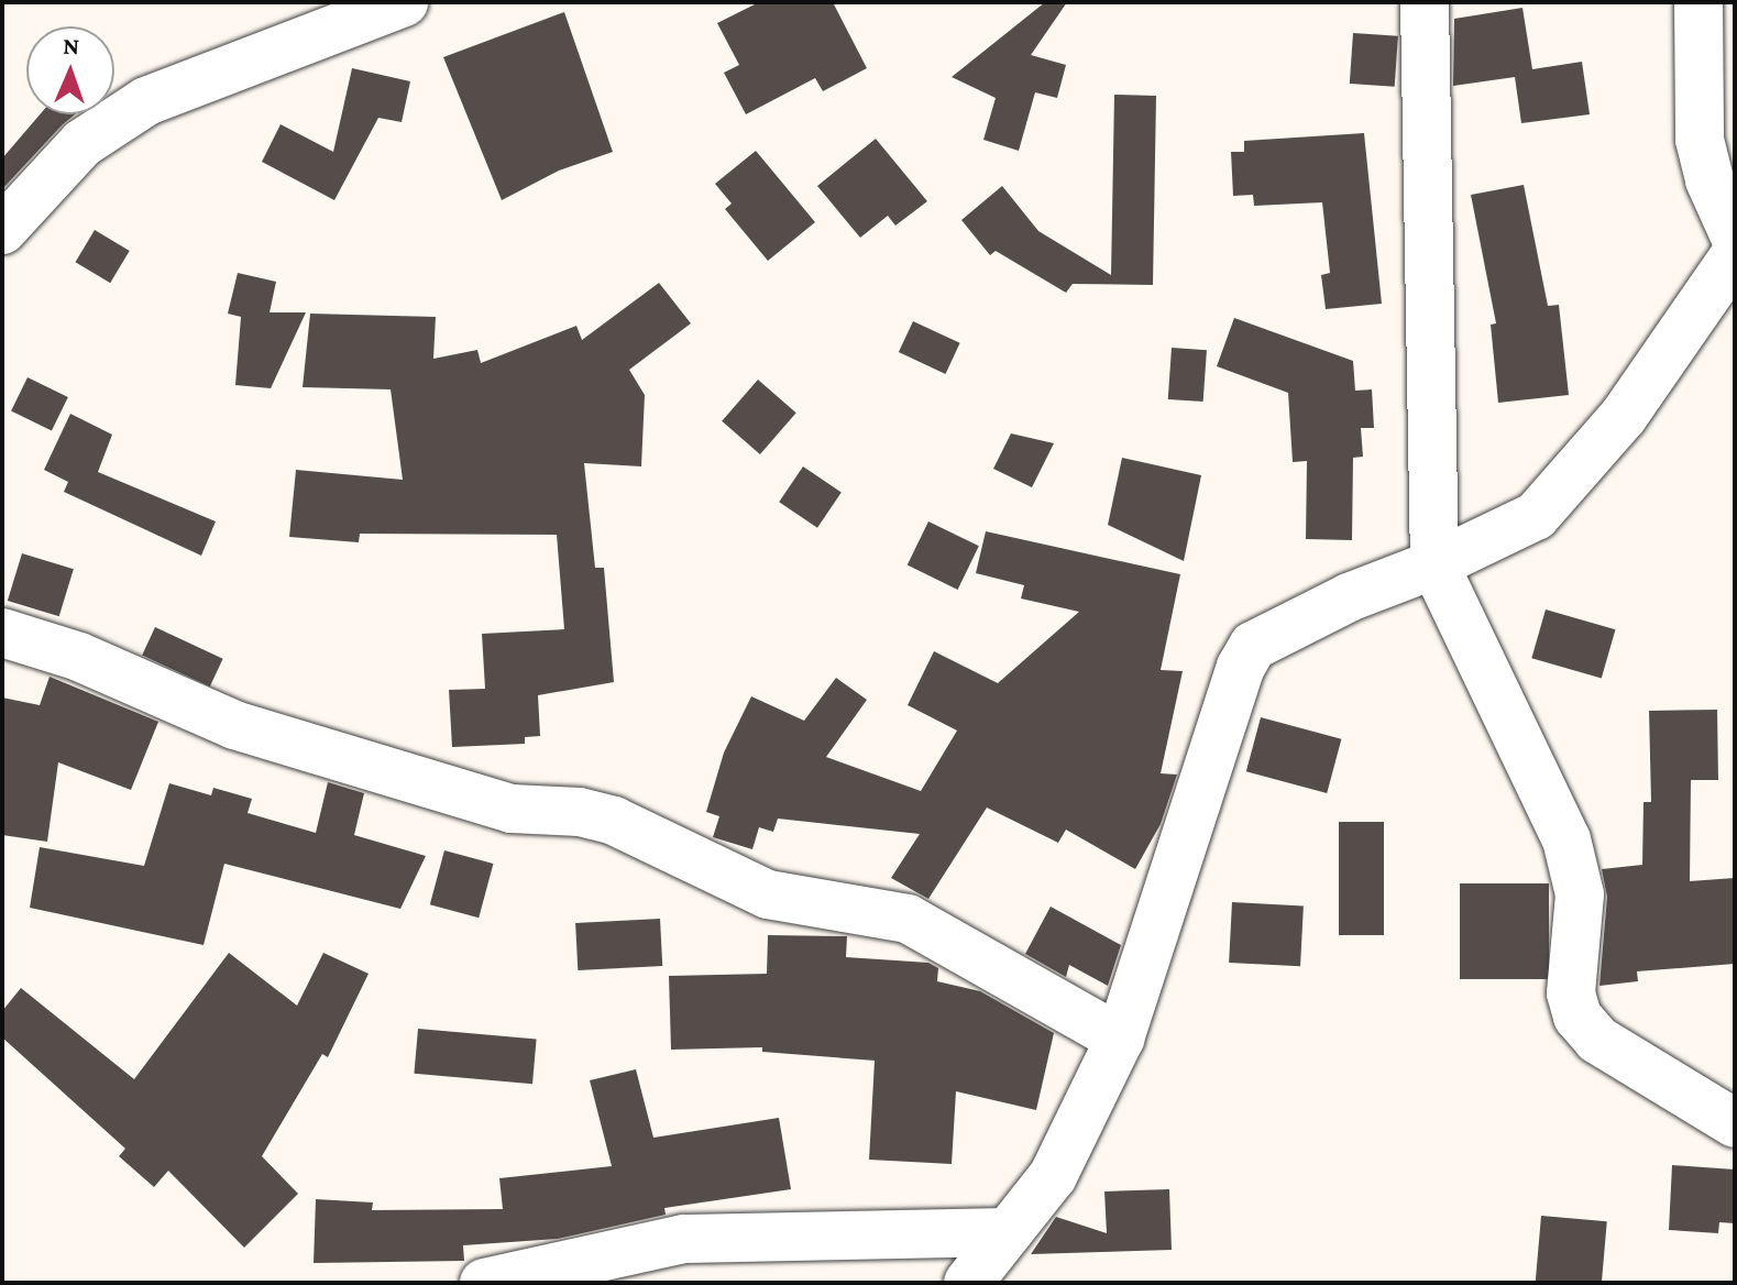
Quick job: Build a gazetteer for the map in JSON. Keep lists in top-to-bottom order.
{
  "north": "top"
}
